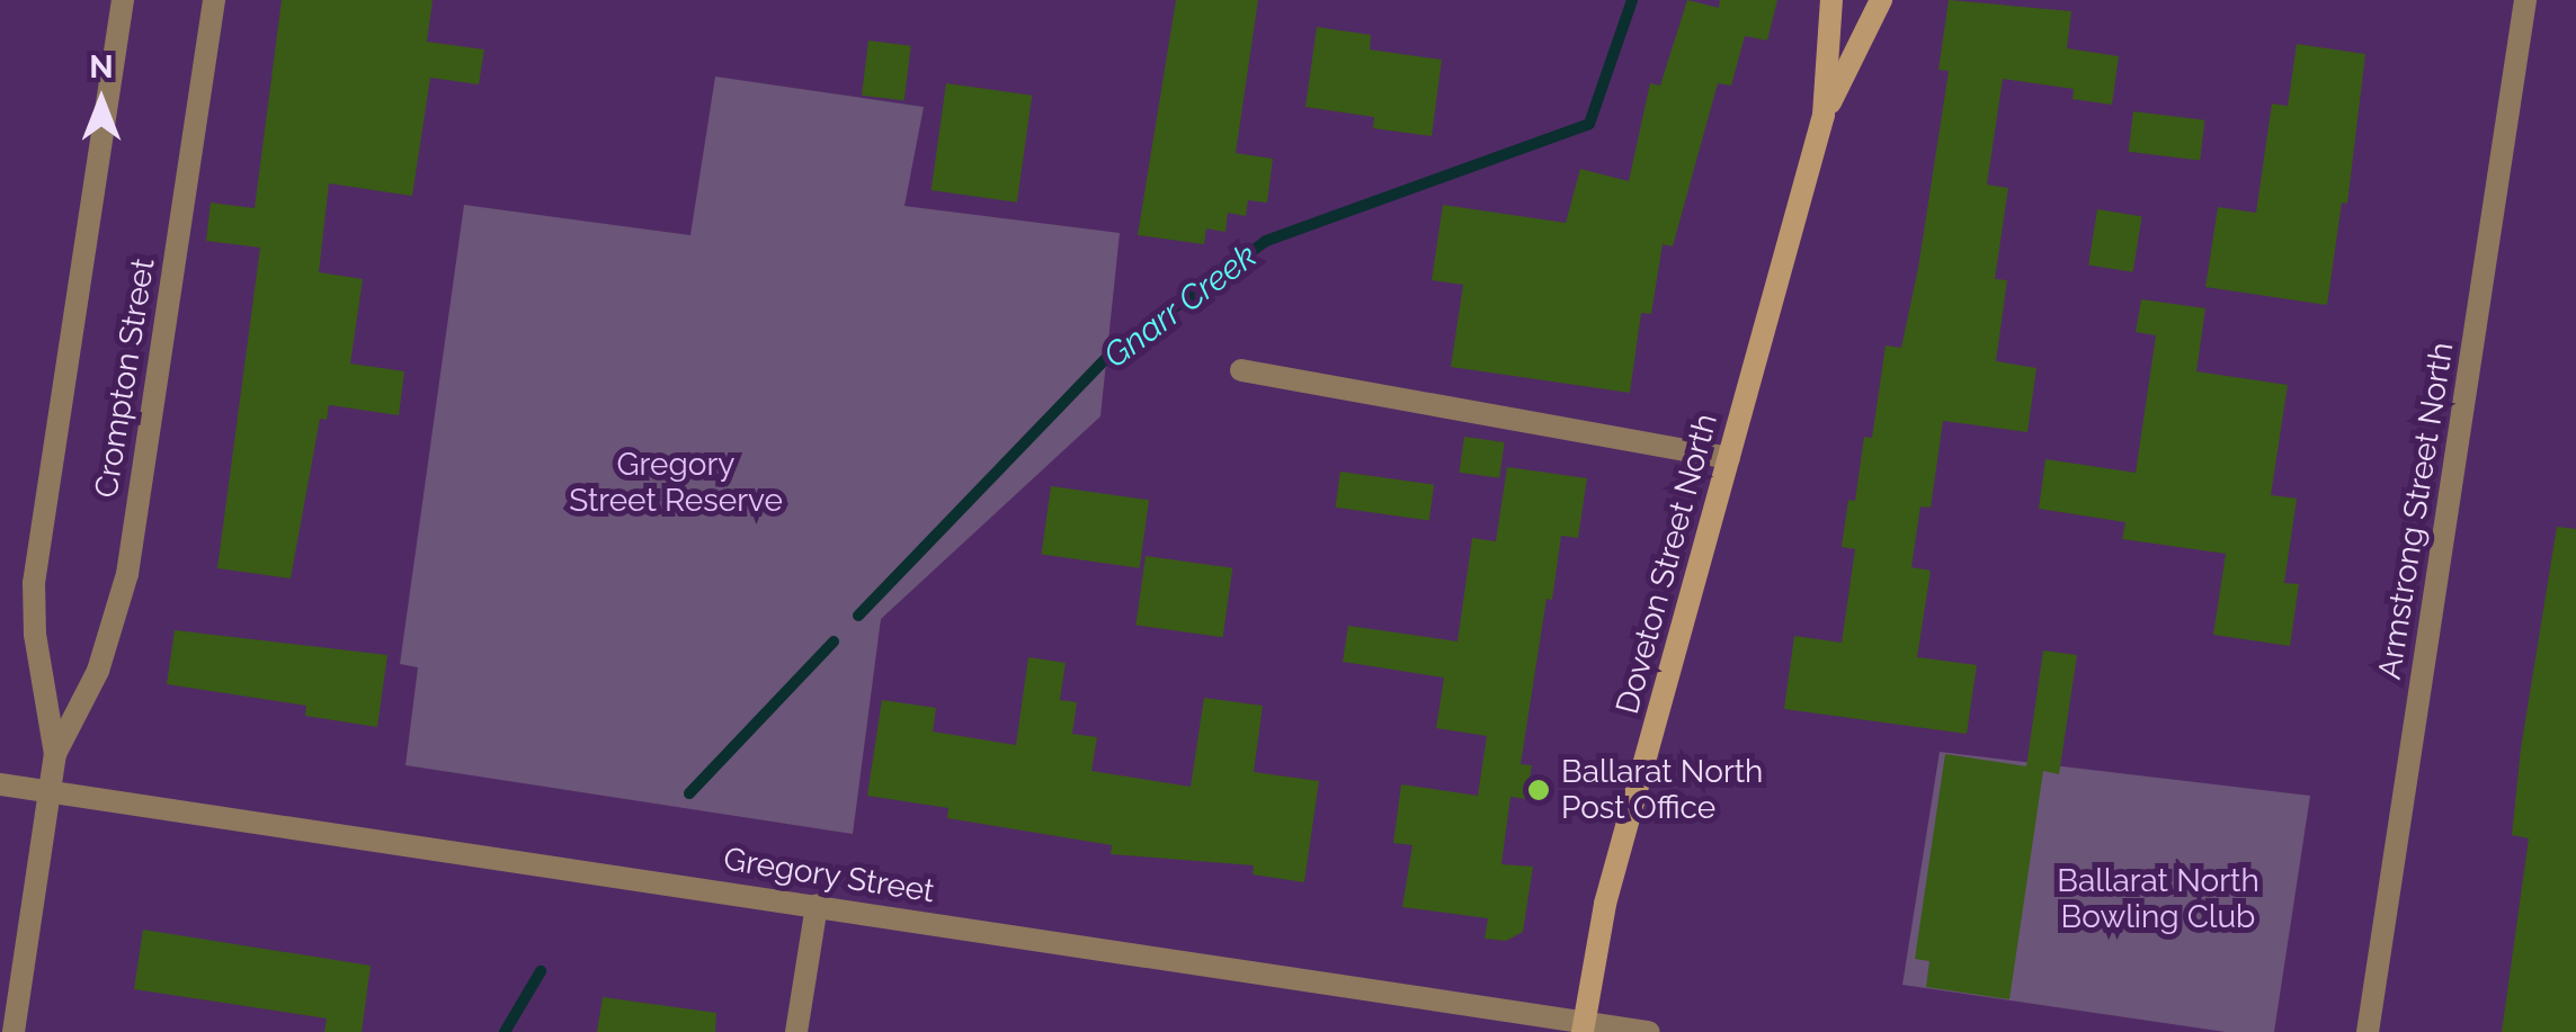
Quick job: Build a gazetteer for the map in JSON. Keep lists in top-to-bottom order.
{
  "streets": {
    "main road": ["Doveton Street North"],
    "street": ["Crompton Street", "Armstrong Street North", "Gregory Street"]
  },
  "crossings": [
    ["Crompton Street", "Gregory Street"],
    ["Doveton Street North", "Gregory Street"]
  ],
  "water": ["Gnarr Creek"],
  "parks": ["Gregory Street Reserve", "Ballarat North Bowling Club"],
  "places": ["Ballarat North Post Office"],
  "north": "top"
}
